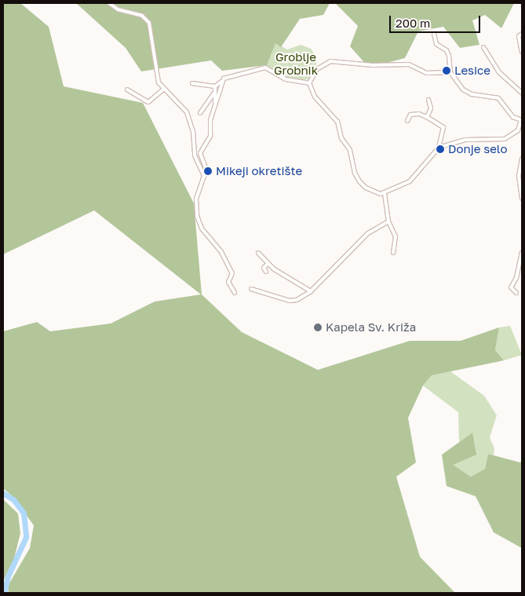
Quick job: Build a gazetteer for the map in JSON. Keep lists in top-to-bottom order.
{
  "parks": ["Groblje Grobnik"],
  "places": [
    "Lesice",
    "Donje selo",
    "Mikeji okretište",
    "Kapela Sv. Križa"
  ],
  "scale_bar": "200 m"
}
